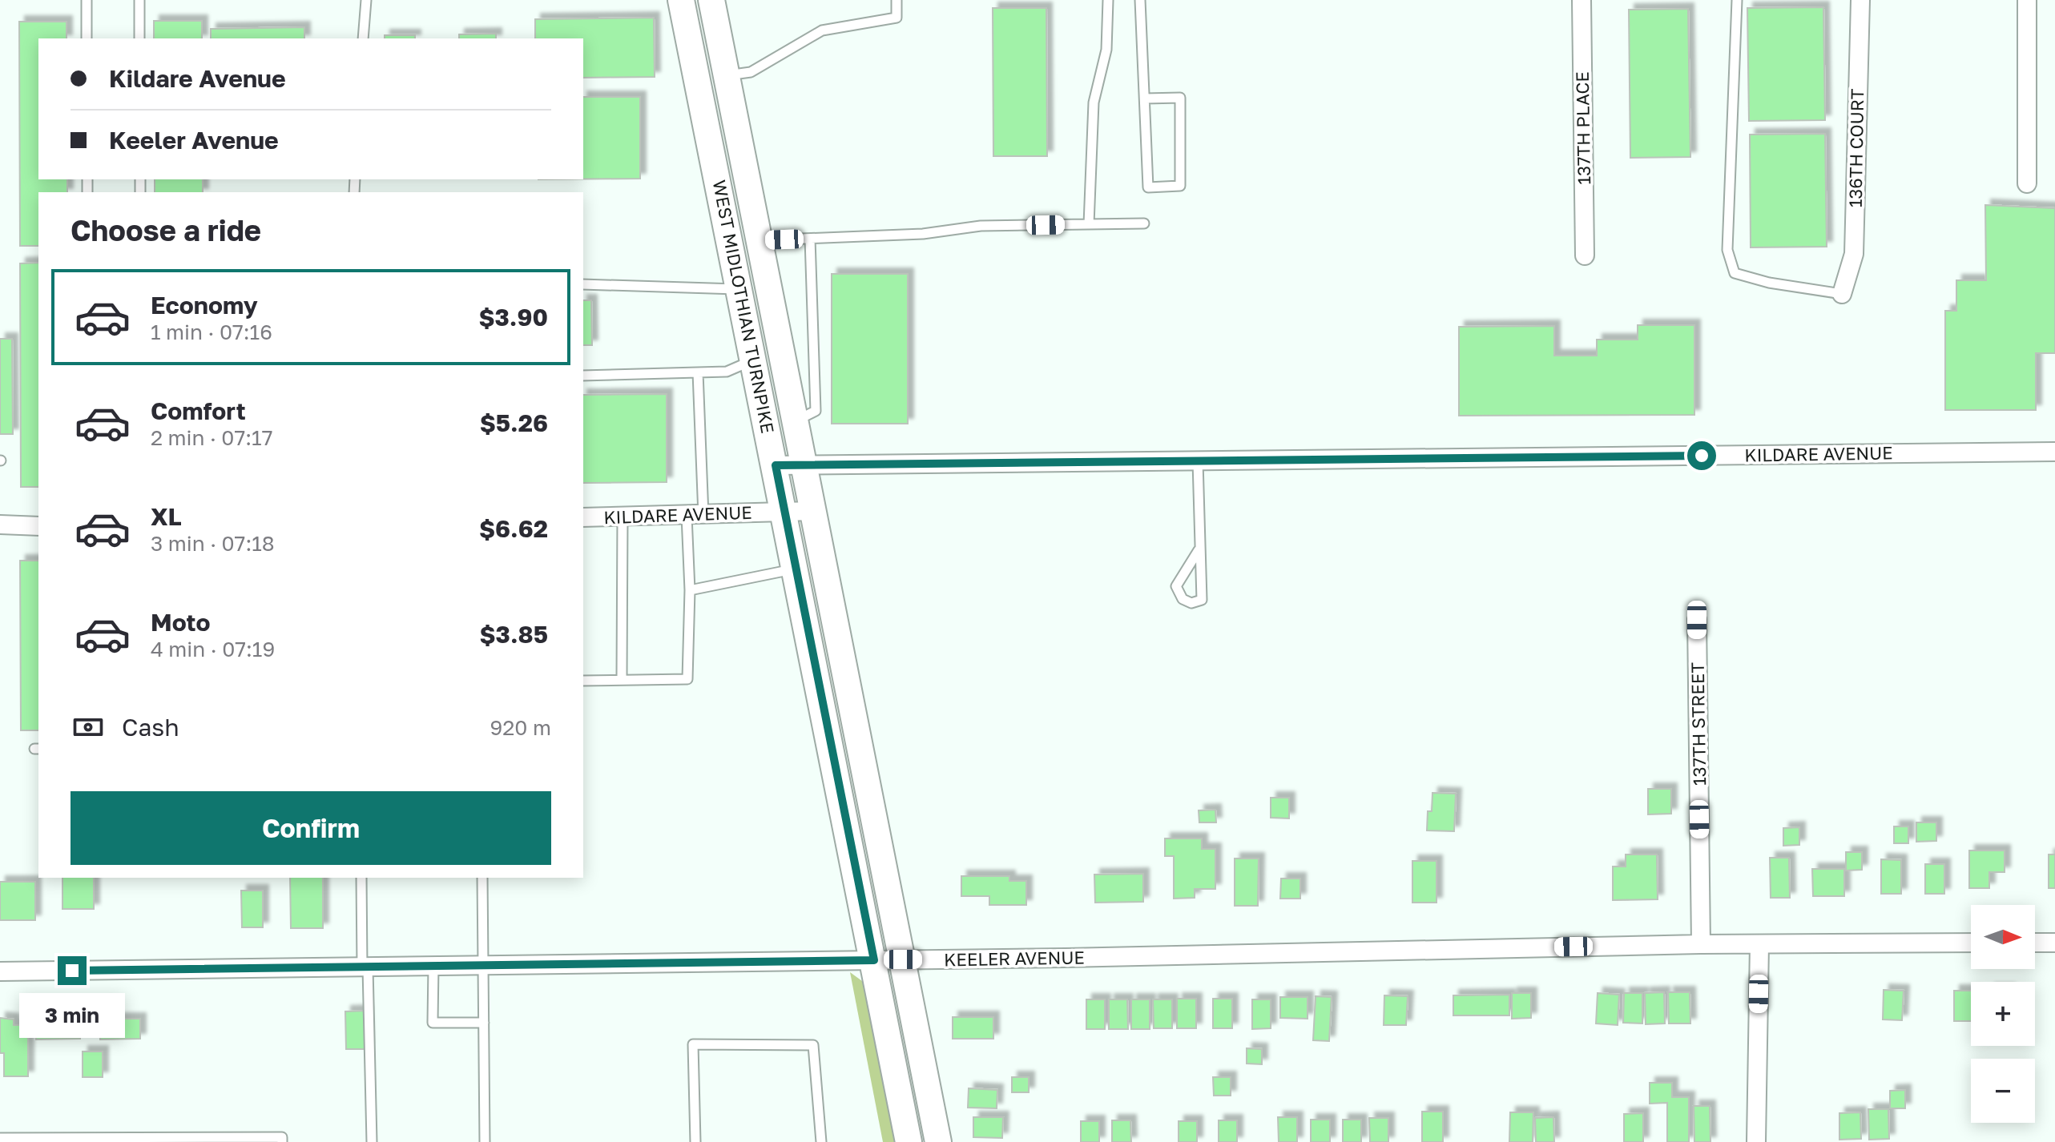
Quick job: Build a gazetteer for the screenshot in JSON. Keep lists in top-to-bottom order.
{
  "streets": {
    "main road": ["WEST MIDLOTHIAN TURNPIKE"],
    "street": [
      "137TH PLACE",
      "136TH COURT",
      "KILDARE AVENUE",
      "137TH STREET",
      "KEELER AVENUE"
    ]
  },
  "crossings": [
    ["WEST MIDLOTHIAN TURNPIKE", "KILDARE AVENUE"],
    ["WEST MIDLOTHIAN TURNPIKE", "KEELER AVENUE"],
    ["137TH STREET", "KEELER AVENUE"]
  ],
  "north": "right",
  "page": {
    "banner": ["Kildare Avenue", "Keeler Avenue"],
    "heading": "Choose a ride",
    "list": [
      {
        "name": "Economy",
        "note": "1 min · 07:16",
        "value": "$3.90"
      },
      {
        "name": "Comfort",
        "note": "2 min · 07:17",
        "value": "$5.26"
      },
      {
        "name": "XL",
        "note": "3 min · 07:18",
        "value": "$6.62"
      },
      {
        "name": "Moto",
        "note": "4 min · 07:19",
        "value": "$3.85"
      }
    ],
    "pay": ["Cash", "920 m"],
    "buttons": "Confirm",
    "map_buttons": ["+", "−"],
    "bubble": "3 min"
  }
}
